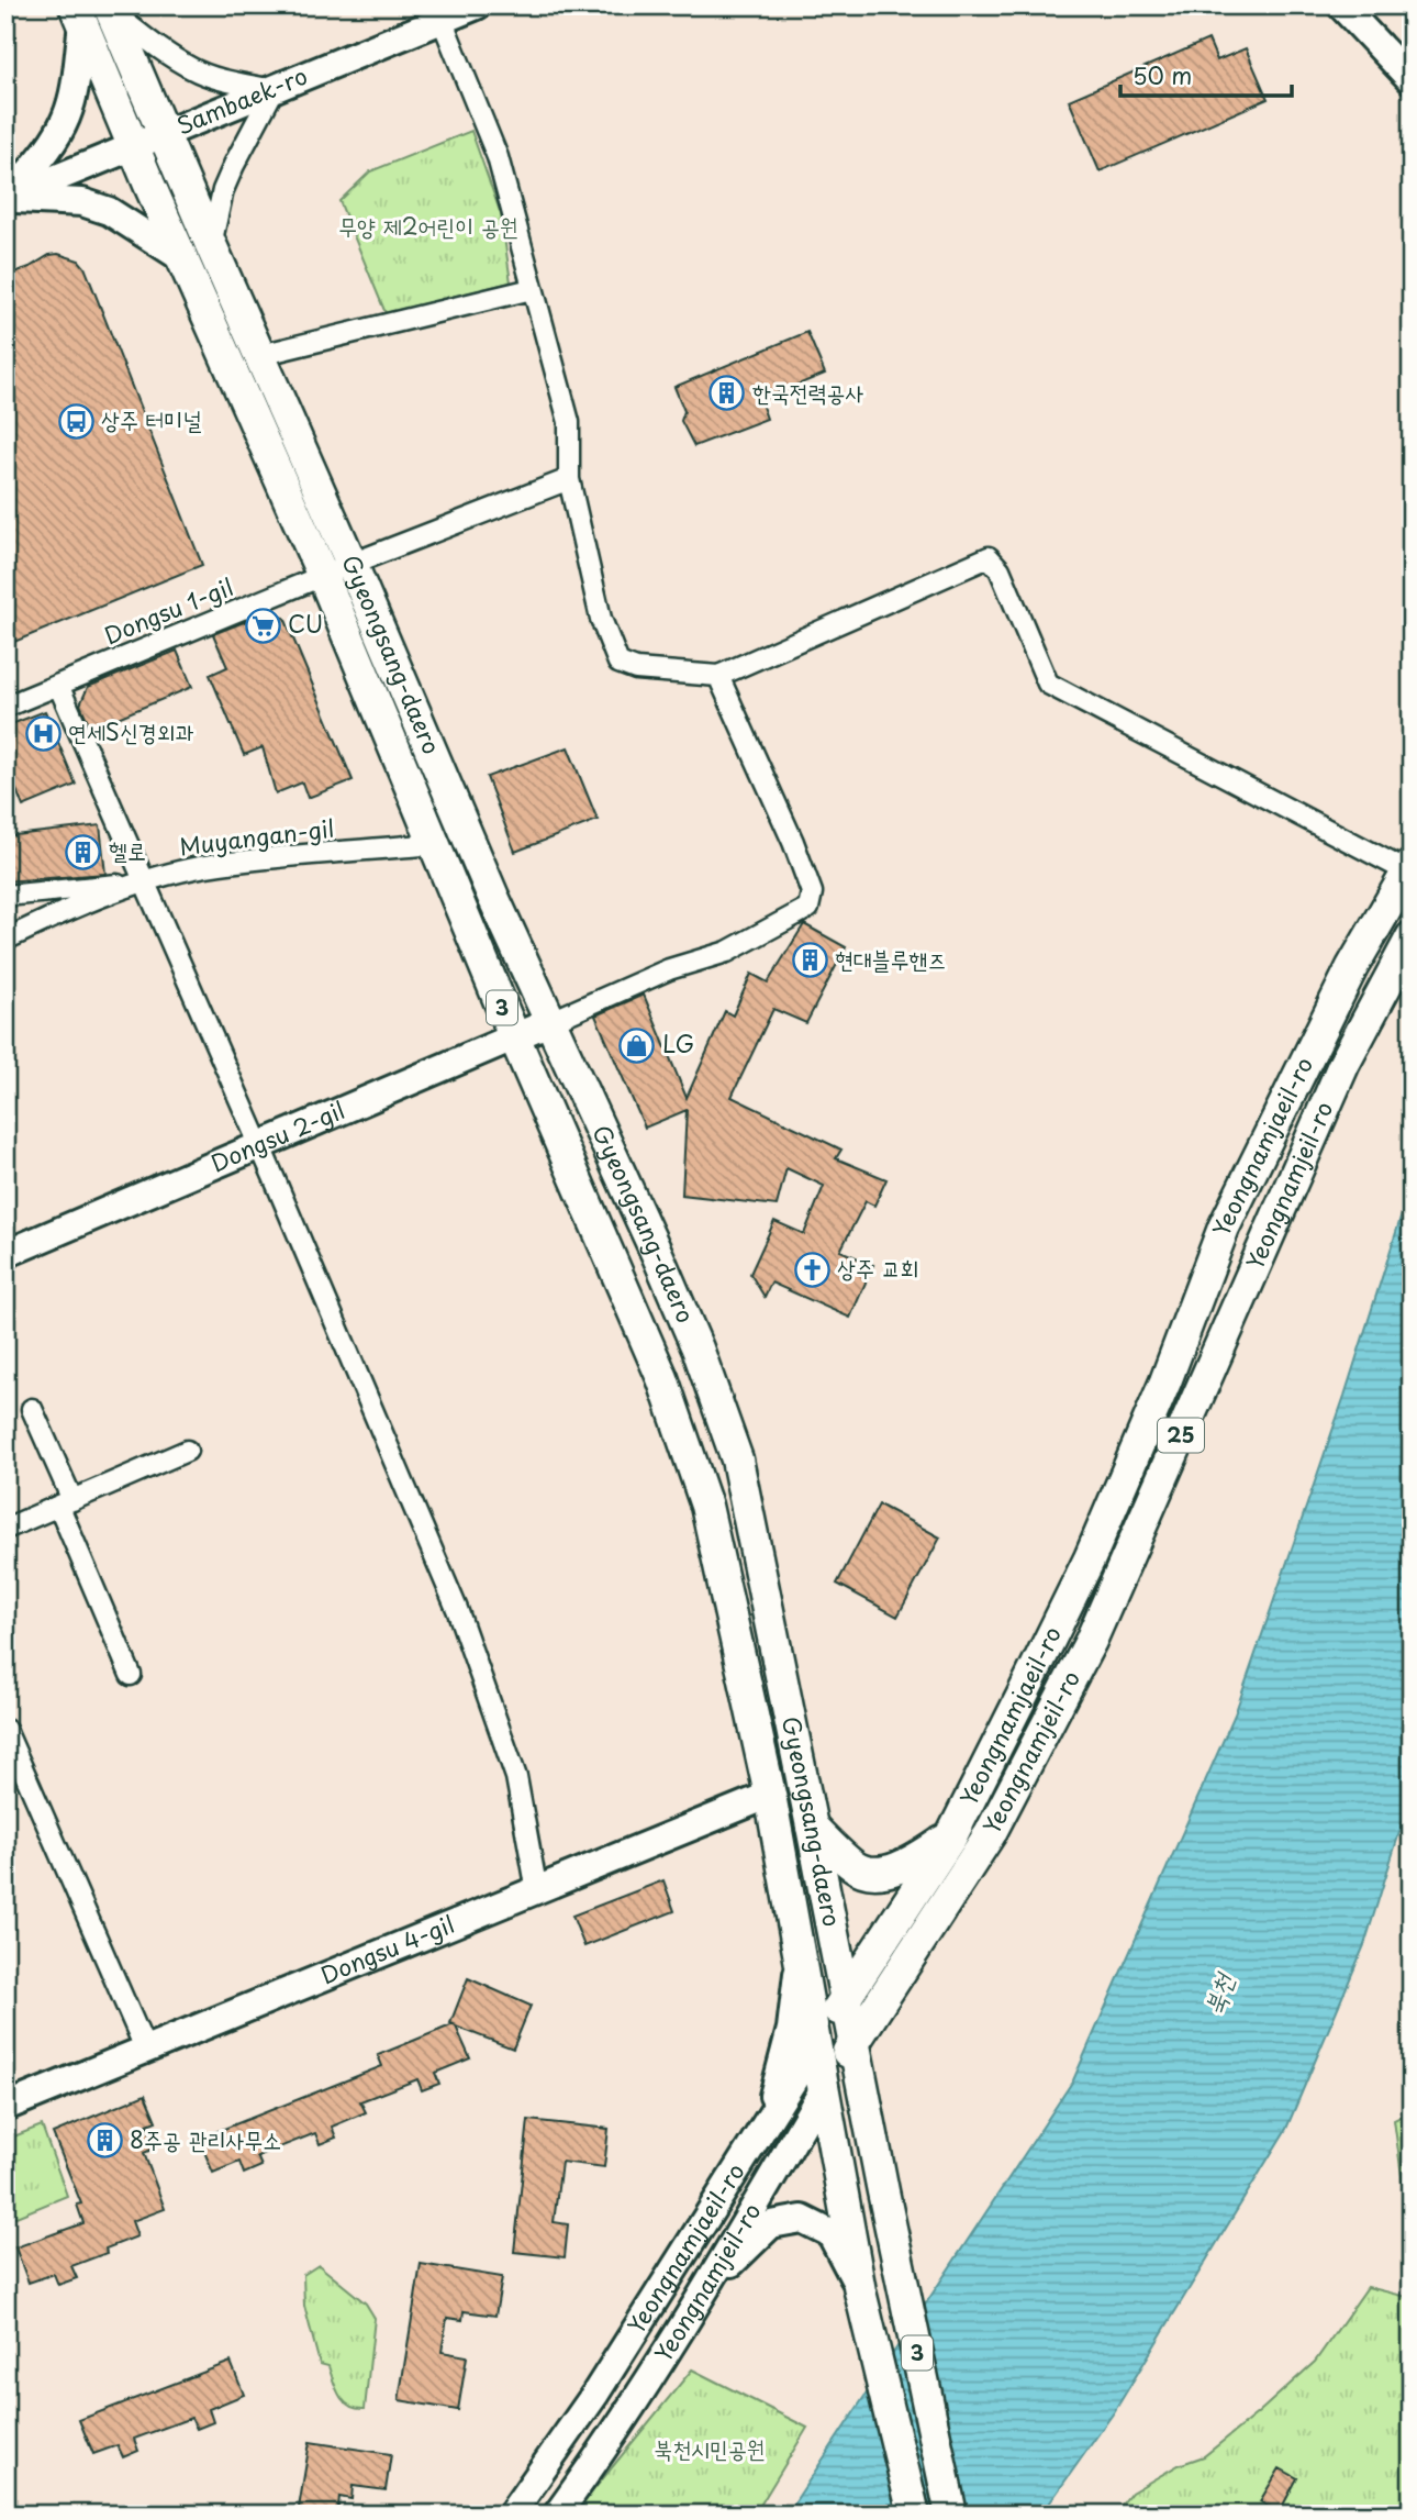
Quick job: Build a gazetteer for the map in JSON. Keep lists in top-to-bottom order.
{
  "streets": {
    "main road": [
      "Gyeongsang-daero",
      "3",
      "Yeongnamjaeil-ro",
      "Yeongnamjeil-ro",
      "25"
    ],
    "street": [
      "Sambaek-ro",
      "Dongsu 1-gil",
      "Muyangan-gil",
      "Dongsu 2-gil",
      "Dongsu 4-gil"
    ]
  },
  "crossings": [
    ["Sambaek-ro", "Gyeongsang-daero"],
    ["Dongsu 1-gil", "Gyeongsang-daero"],
    ["Gyeongsang-daero", "Muyangan-gil"],
    ["Gyeongsang-daero", "Dongsu 2-gil"],
    ["Gyeongsang-daero", "Yeongnamjaeil-ro"],
    ["Gyeongsang-daero", "Yeongnamjeil-ro"],
    ["Gyeongsang-daero", "Dongsu 4-gil"]
  ],
  "water": ["북천"],
  "parks": ["무양 제2어린이 공원", "북천시민공원"],
  "places": {
    "building": [
      "한국전력공사",
      "헬로",
      "현대블루핸즈",
      "8주공 관리사무소"
    ],
    "bus stop": ["상주 터미널"],
    "supermarket": ["CU"],
    "hospital": ["연세S신경외과"],
    "shop": ["LG"],
    "church": ["상주 교회"]
  },
  "scale_bar": "50 m"
}
